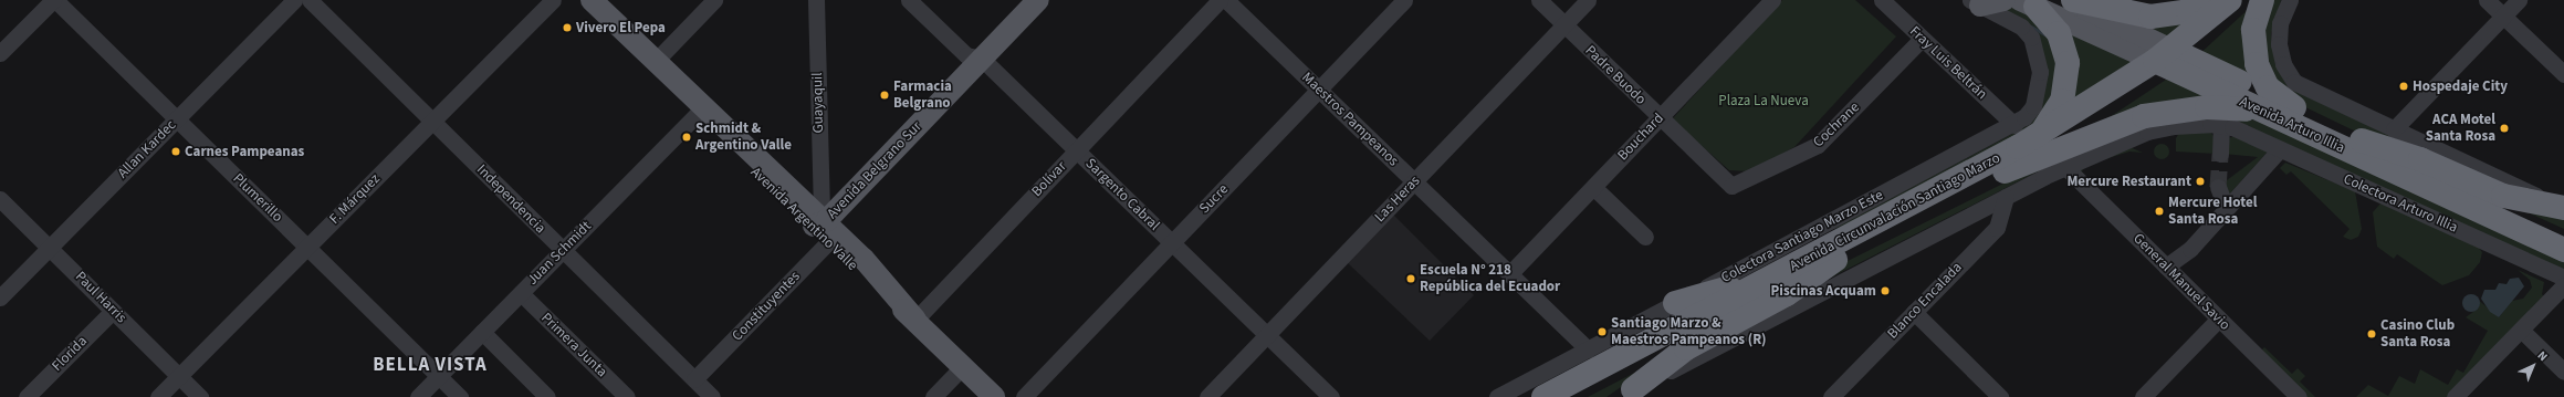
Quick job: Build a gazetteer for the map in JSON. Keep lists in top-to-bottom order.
{
  "streets": {
    "highway": ["Avenida Arturo Illia", "Avenida Circunvalación Santiago Marzo"],
    "main road": ["Avenida Belgrano Sur", "Avenida Argentino Valle"],
    "street": [
      "Fray Luis Beltrán",
      "Padre Buodo",
      "Guayaquil",
      "Maestros Pampeanos",
      "Cochrane",
      "Bouchard",
      "Allan Kardec",
      "Bolívar",
      "Sargento Cabral",
      "Plumerillo",
      "F. Márquez",
      "Independencia",
      "Sucre",
      "Las Heras",
      "Colectora Arturo Illia",
      "Colectora Santiago Marzo Este",
      "Juan Schmidt",
      "General Manuel Savio",
      "Paul Harris",
      "Blanco Encalada",
      "Constituyentes",
      "Primera Junta",
      "Florida"
    ]
  },
  "crossings": [
    ["Fray Luis Beltrán", "Cochrane"],
    ["Fray Luis Beltrán", "Colectora Santiago Marzo Este"],
    ["Padre Buodo", "Cochrane"],
    ["Padre Buodo", "Bouchard"],
    ["Padre Buodo", "Las Heras"],
    ["Guayaquil", "Avenida Belgrano Sur"],
    ["Guayaquil", "Avenida Argentino Valle"],
    ["Guayaquil", "Constituyentes"],
    ["Maestros Pampeanos", "Bouchard"],
    ["Maestros Pampeanos", "Sucre"],
    ["Maestros Pampeanos", "Las Heras"],
    ["Maestros Pampeanos", "Colectora Santiago Marzo Este"],
    ["Avenida Arturo Illia", "Avenida Circunvalación Santiago Marzo"],
    ["Allan Kardec", "Plumerillo"],
    ["Allan Kardec", "Paul Harris"],
    ["Avenida Belgrano Sur", "Sargento Cabral"],
    ["Avenida Belgrano Sur", "Avenida Argentino Valle"],
    ["Avenida Belgrano Sur", "Constituyentes"],
    ["Bolívar", "Sargento Cabral"],
    ["Bolívar", "Avenida Argentino Valle"],
    ["Sargento Cabral", "Sucre"],
    ["Sargento Cabral", "Las Heras"],
    ["Plumerillo", "F. Márquez"],
    ["Plumerillo", "Juan Schmidt"],
    ["F. Márquez", "Independencia"],
    ["F. Márquez", "Paul Harris"],
    ["Independencia", "Juan Schmidt"],
    ["Independencia", "Constituyentes"],
    ["Avenida Argentino Valle", "Juan Schmidt"],
    ["Avenida Argentino Valle", "Constituyentes"],
    ["Juan Schmidt", "Primera Junta"],
    ["Paul Harris", "Florida"]
  ],
  "districts": ["BELLA VISTA"],
  "parks": ["Plaza La Nueva"],
  "places": [
    "Vivero El Pepa",
    "Hospedaje City",
    "Farmacia Belgrano",
    "ACA Motel Santa Rosa",
    "Schmidt & Argentino Valle",
    "Carnes Pampeanas",
    "Mercure Restaurant",
    "Mercure Hotel Santa Rosa",
    "Escuela N° 218 República del Ecuador",
    "Piscinas Acquam",
    "Santiago Marzo & Maestros Pampeanos (R)",
    "Casino Club Santa Rosa"
  ],
  "north": "top right"
}
